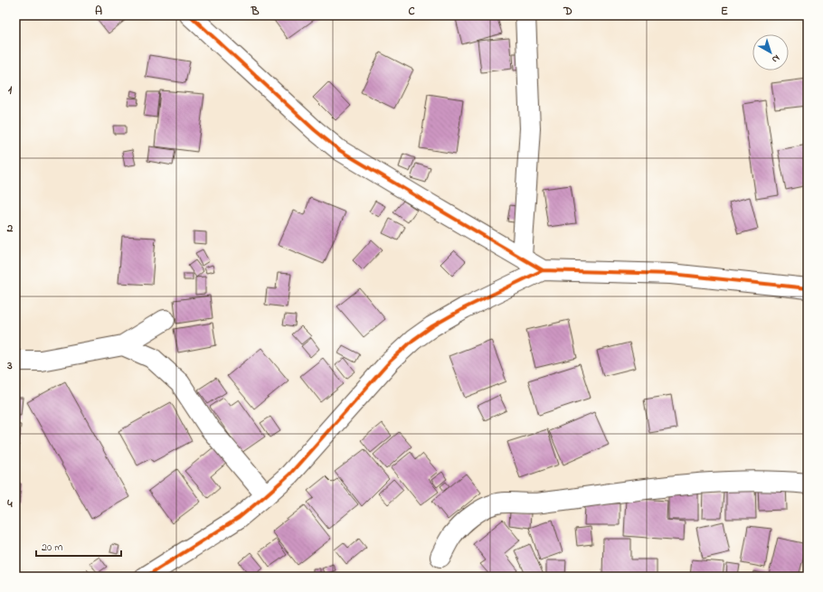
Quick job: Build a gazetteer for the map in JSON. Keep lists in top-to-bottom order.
{
  "scale_bar": "20 m",
  "north": "bottom right",
  "grid": {
    "columns": [
      "A",
      "B",
      "C",
      "D",
      "E"
    ],
    "rows": [
      "1",
      "2",
      "3",
      "4"
    ]
  }
}
